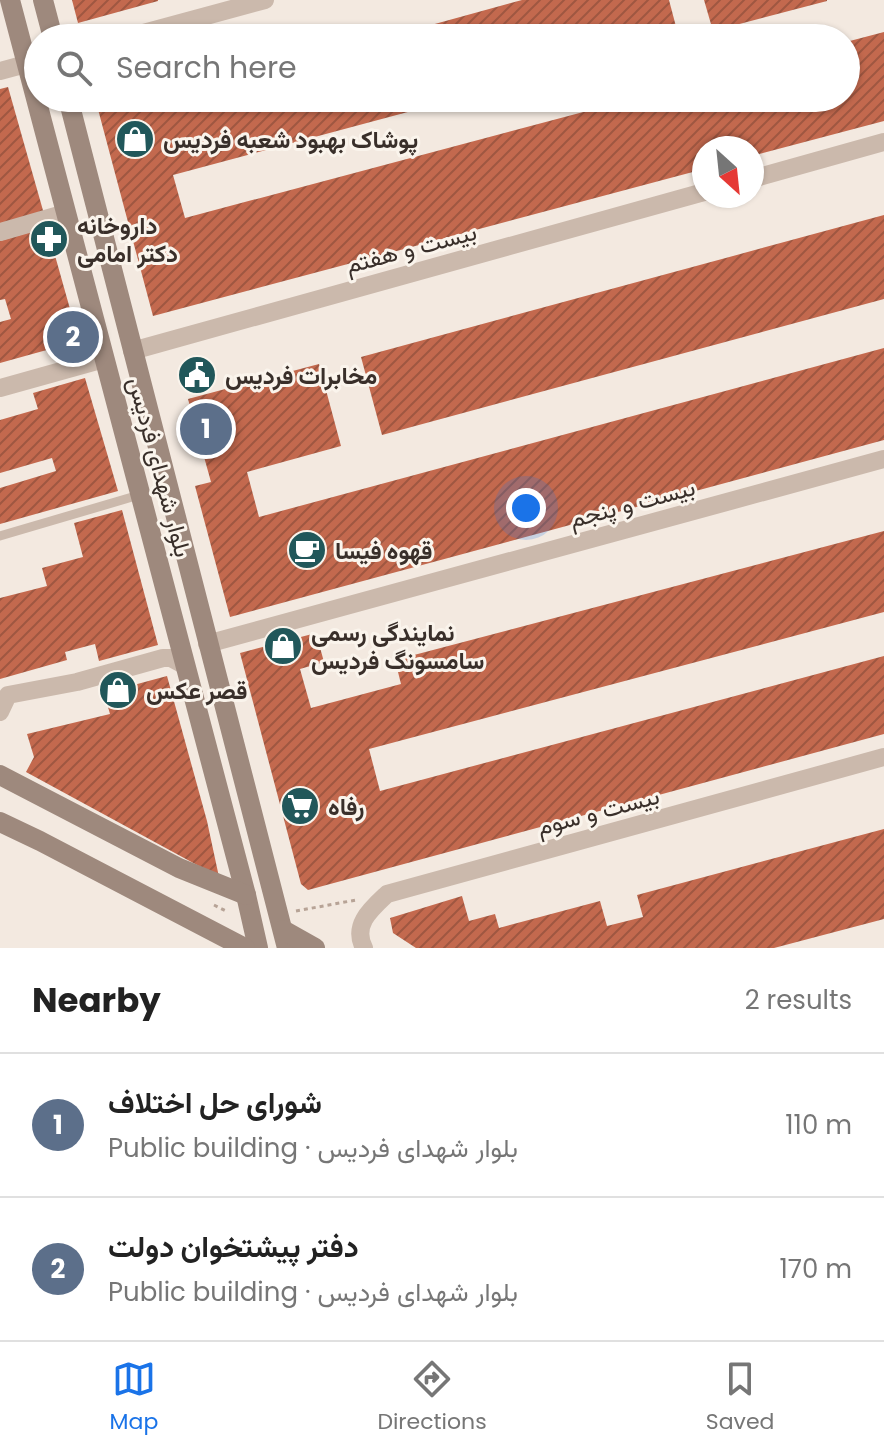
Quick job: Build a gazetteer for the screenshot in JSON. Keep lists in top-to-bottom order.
{
  "streets": {
    "main road": ["بلوار شهدای فردیس"],
    "street": ["بیست و هفتم", "بیست و پنجم", "بیست و سوم"]
  },
  "crossings": [
    ["بیست و هفتم", "بلوار شهدای فردیس"],
    ["بلوار شهدای فردیس", "بیست و پنجم"]
  ],
  "places": {
    "shop": ["پوشاک بهبود شعبه فردیس", "نمایندگی رسمی سامسونگ فردیس", "قصر عکس"],
    "pharmacy": ["داروخانه دکتر امامی"],
    "public building": ["مخابرات فردیس"],
    "cafe": ["قهوه فیسا"],
    "supermarket": ["رفاه"]
  },
  "north": "bottom right",
  "page": {
    "search": "Search here",
    "pins": ["2", "1"],
    "heading": ["Nearby", "2 results"],
    "list": [
      {
        "mark": "1",
        "name": "شورای حل اختلاف",
        "note": "Public building · بلوار شهدای فردیس",
        "value": "110 m"
      },
      {
        "mark": "2",
        "name": "دفتر پیشتخوان دولت",
        "note": "Public building · بلوار شهدای فردیس",
        "value": "170 m"
      }
    ],
    "nav": ["Map", "Directions", "Saved"]
  }
}
